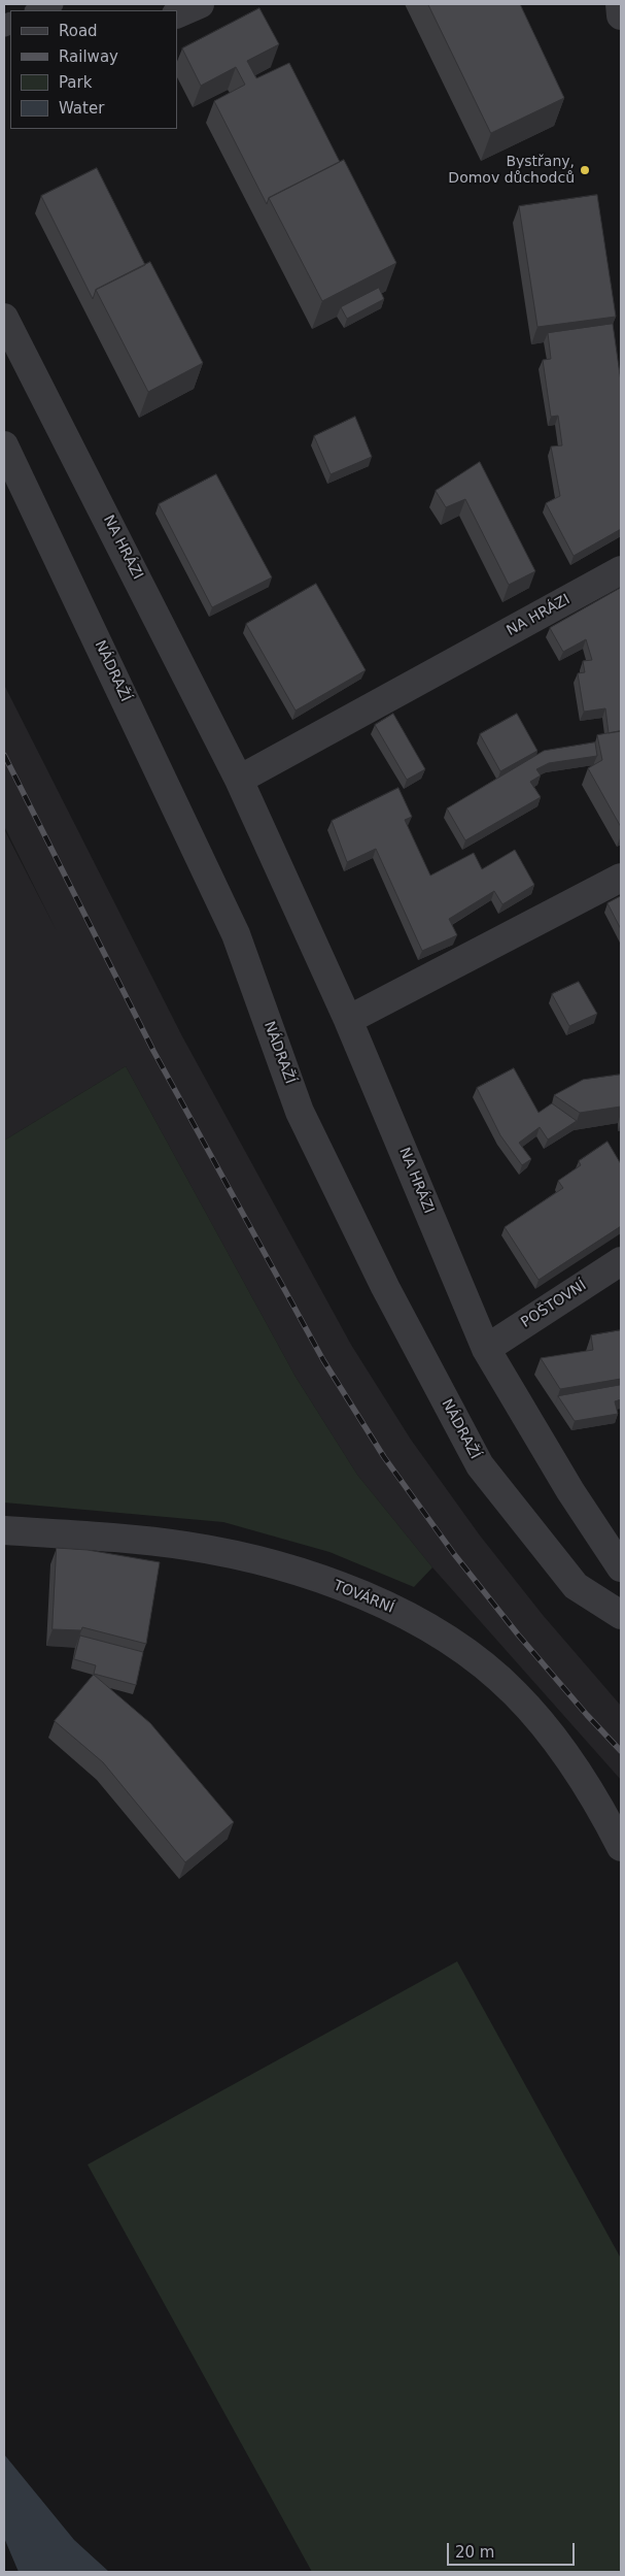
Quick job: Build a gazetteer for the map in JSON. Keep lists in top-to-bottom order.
{
  "streets": {
    "street": [
      "NA HRÁZI",
      "NÁDRAŽÍ",
      "POŠTOVNÍ",
      "TOVÁRNÍ"
    ]
  },
  "crossings": [
    ["NA HRÁZI", "POŠTOVNÍ"]
  ],
  "places": ["Bystřany, Domov důchodců"],
  "legend": [
    "Road",
    "Railway",
    "Park",
    "Water"
  ],
  "scale_bar": "20 m"
}
